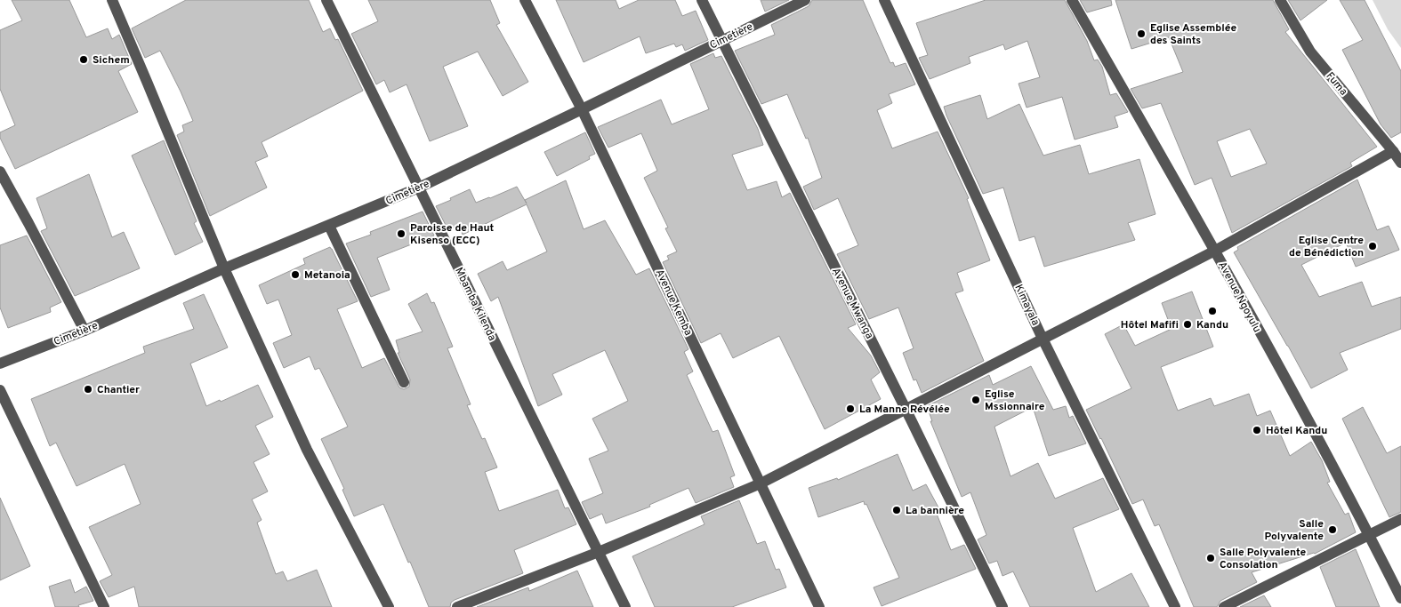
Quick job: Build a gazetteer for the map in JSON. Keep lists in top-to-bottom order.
{
  "streets": {
    "street": [
      "Cimetière",
      "Fuma",
      "Avenue Ngoyulu",
      "Avenue Kemba",
      "Avenue Mwanga",
      "Mbamba Kilenda",
      "Kimayala"
    ]
  },
  "crossings": [
    ["Cimetière", "Avenue Kemba"],
    ["Cimetière", "Avenue Mwanga"],
    ["Cimetière", "Mbamba Kilenda"]
  ],
  "places": [
    "Eglise Assemblée des Saints",
    "Sichem",
    "Paroisse de Haut Kisenso (ECC)",
    "Eglise Centre de Bénédiction",
    "Metanoia",
    "Kandu",
    "Hôtel Mafifi",
    "Chantier",
    "Eglise Mssionnaire",
    "La Manne Révélée",
    "Hôtel Kandu",
    "La bannière",
    "Salle Polyvalente",
    "Salle Polyvalente Consolation"
  ]
}
